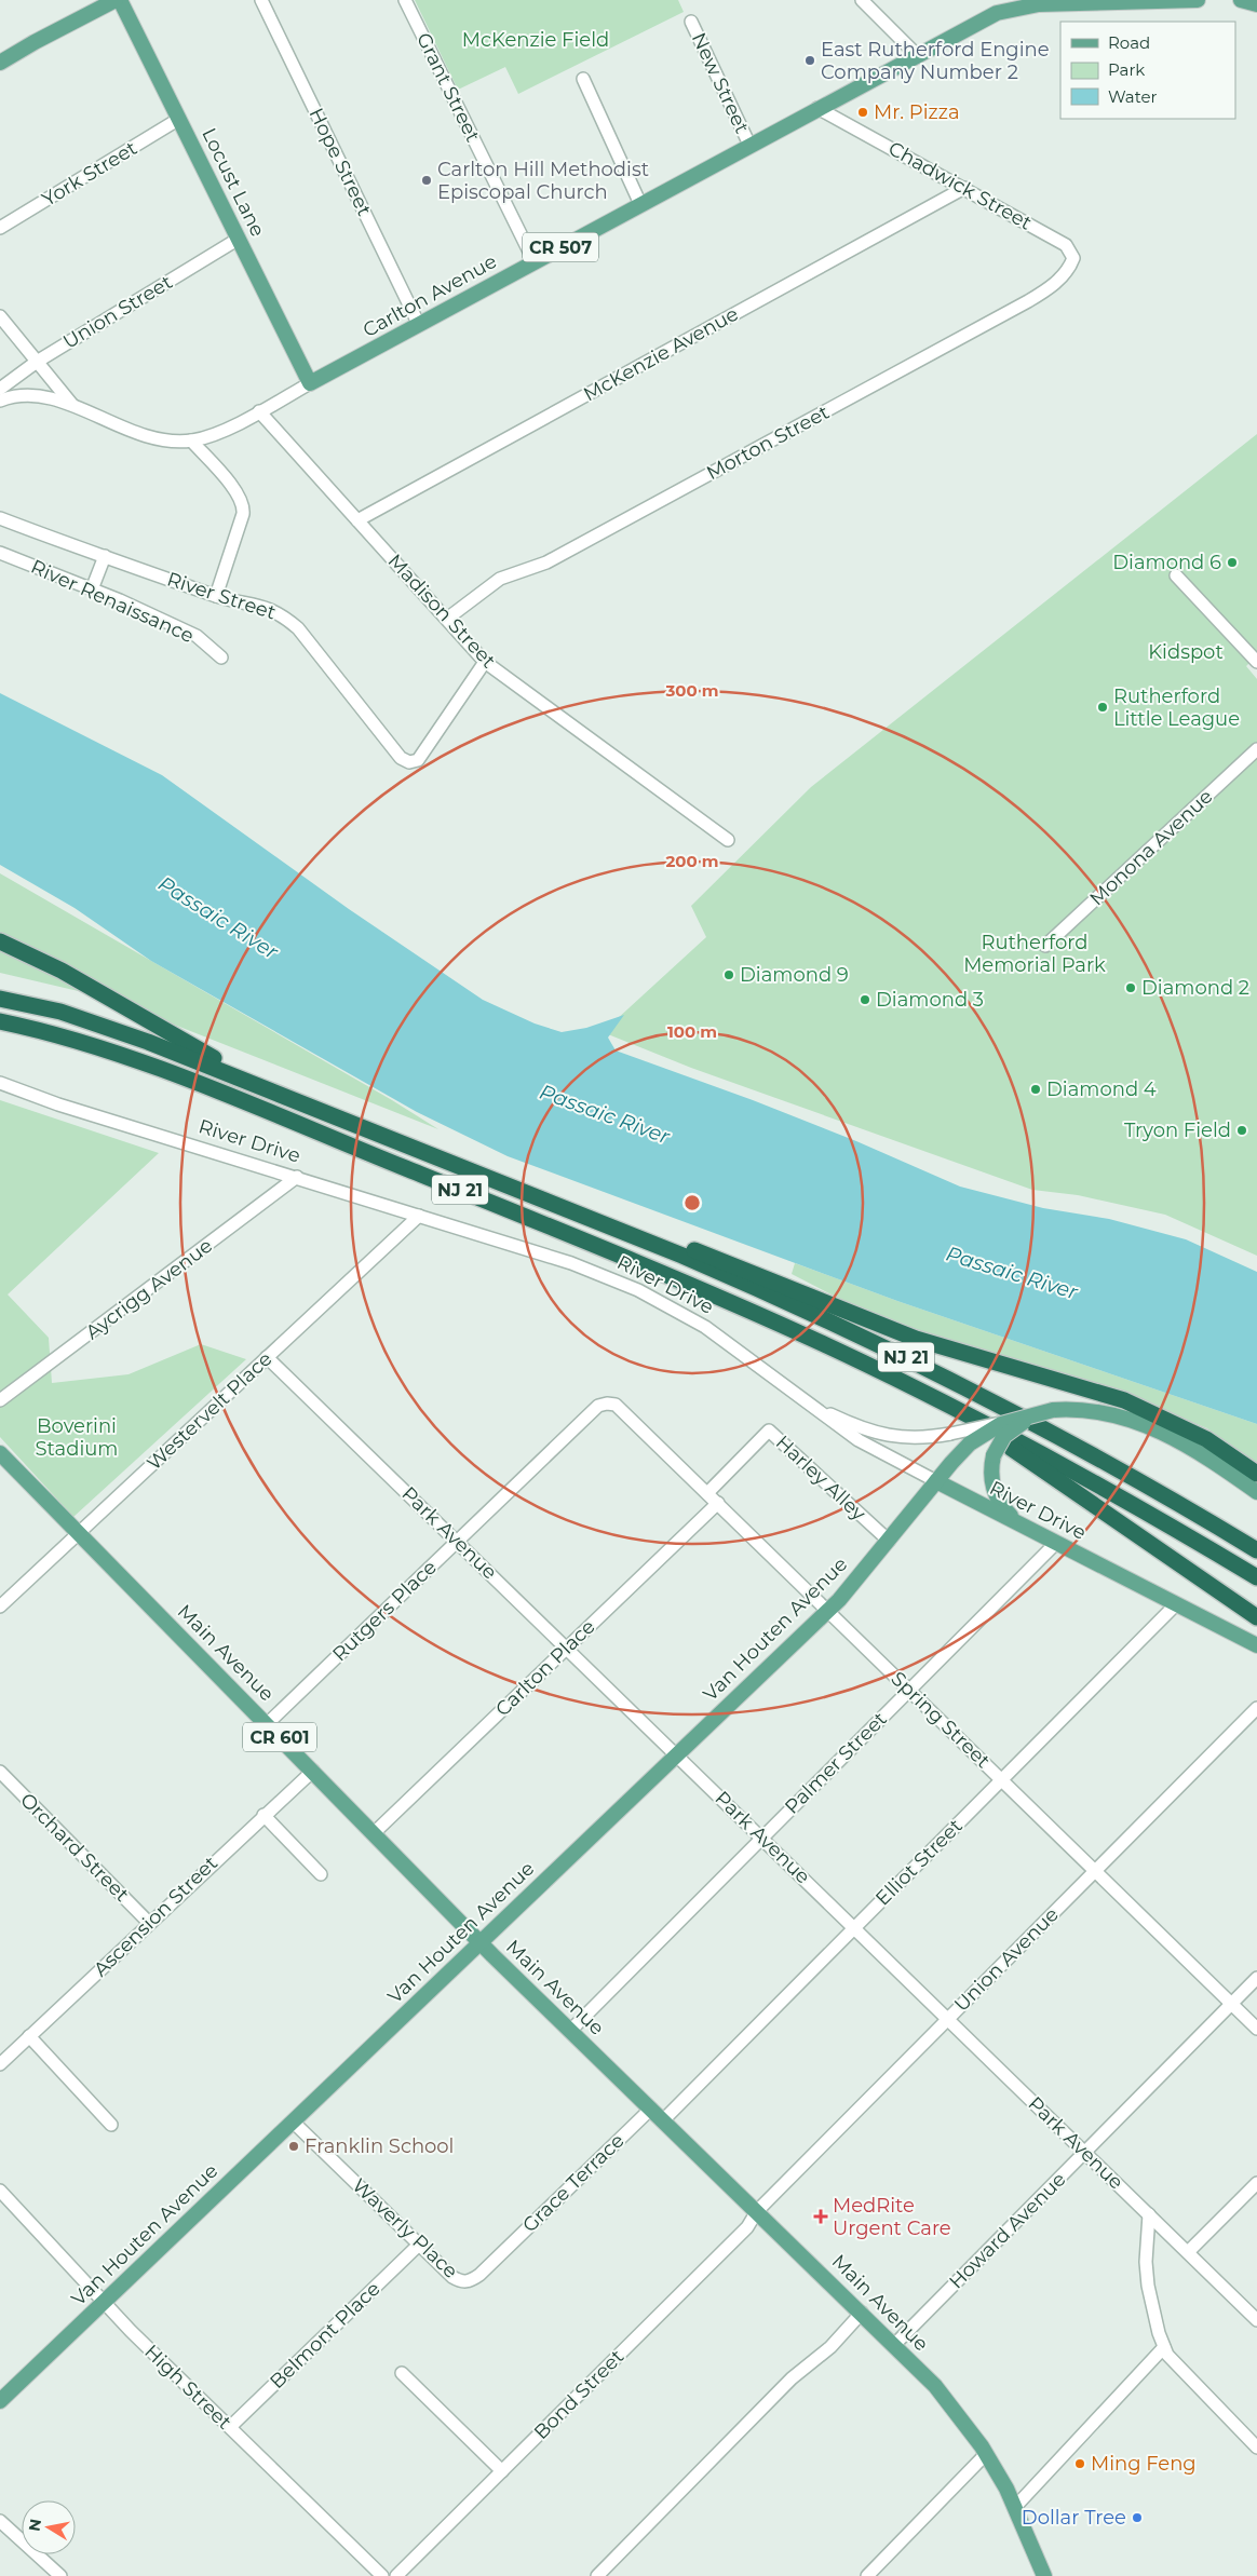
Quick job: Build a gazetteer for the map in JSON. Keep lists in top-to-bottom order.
{
  "streets": {
    "highway": ["NJ 21"],
    "main road": [
      "Locust Lane",
      "CR 507",
      "Carlton Avenue",
      "River Drive",
      "Van Houten Avenue",
      "Main Avenue",
      "CR 601"
    ],
    "street": [
      "New Street",
      "Grant Street",
      "Hope Street",
      "York Street",
      "Chadwick Street",
      "Union Street",
      "McKenzie Avenue",
      "Morton Street",
      "River Street",
      "River Renaissance",
      "Madison Street",
      "Monona Avenue",
      "Aycrigg Avenue",
      "Westervelt Place",
      "Harley Alley",
      "Park Avenue",
      "Rutgers Place",
      "Carlton Place",
      "Spring Street",
      "Palmer Street",
      "Orchard Street",
      "Elliot Street",
      "Ascension Street",
      "Union Avenue",
      "Grace Terrace",
      "Waverly Place",
      "Howard Avenue",
      "Belmont Place",
      "High Street",
      "Bond Street"
    ]
  },
  "crossings": [
    ["New Street", "Carlton Avenue"],
    ["Grant Street", "Carlton Avenue"],
    ["Hope Street", "Carlton Avenue"],
    ["York Street", "Locust Lane"],
    ["Locust Lane", "Carlton Avenue"],
    ["Locust Lane", "Union Street"],
    ["Chadwick Street", "Carlton Avenue"],
    ["Chadwick Street", "McKenzie Avenue"],
    ["Chadwick Street", "Morton Street"],
    ["Carlton Avenue", "Madison Street"],
    ["McKenzie Avenue", "Madison Street"],
    ["Morton Street", "Madison Street"],
    ["River Street", "Madison Street"],
    ["River Drive", "Aycrigg Avenue"],
    ["River Drive", "Westervelt Place"],
    ["River Drive", "Van Houten Avenue"],
    ["River Drive", "Palmer Street"],
    ["River Drive", "Elliot Street"],
    ["Westervelt Place", "Park Avenue"],
    ["Westervelt Place", "Main Avenue"],
    ["Harley Alley", "Van Houten Avenue"],
    ["Harley Alley", "Spring Street"],
    ["Park Avenue", "Rutgers Place"],
    ["Park Avenue", "Van Houten Avenue"],
    ["Park Avenue", "Carlton Place"],
    ["Park Avenue", "Palmer Street"],
    ["Park Avenue", "Elliot Street"],
    ["Park Avenue", "Union Avenue"],
    ["Park Avenue", "Howard Avenue"],
    ["Rutgers Place", "Main Avenue"],
    ["Rutgers Place", "Spring Street"],
    ["Van Houten Avenue", "Main Avenue"],
    ["Van Houten Avenue", "Spring Street"],
    ["Van Houten Avenue", "Waverly Place"],
    ["Van Houten Avenue", "High Street"],
    ["Main Avenue", "Carlton Place"],
    ["Main Avenue", "Palmer Street"],
    ["Main Avenue", "Elliot Street"],
    ["Main Avenue", "Ascension Street"],
    ["Main Avenue", "Union Avenue"],
    ["Main Avenue", "Grace Terrace"],
    ["Main Avenue", "Howard Avenue"],
    ["Main Avenue", "Bond Street"],
    ["Carlton Place", "Spring Street"],
    ["Spring Street", "Palmer Street"],
    ["Spring Street", "Elliot Street"],
    ["Spring Street", "Union Avenue"],
    ["Spring Street", "Howard Avenue"],
    ["Orchard Street", "Ascension Street"],
    ["Union Avenue", "Bond Street"],
    ["Grace Terrace", "Waverly Place"],
    ["Waverly Place", "Belmont Place"],
    ["Belmont Place", "High Street"]
  ],
  "water": ["Passaic River"],
  "parks": [
    "McKenzie Field",
    "Kidspot",
    "Rutherford Memorial Park",
    "Boverini Stadium"
  ],
  "places": {
    "other": [
      "East Rutherford Engine Company Number 2",
      "Mr. Pizza",
      "Carlton Hill Methodist Episcopal Church",
      "Diamond 6",
      "Rutherford Little League",
      "Diamond 9",
      "Diamond 2",
      "Diamond 3",
      "Diamond 4",
      "Tryon Field",
      "Franklin School",
      "Ming Feng",
      "Dollar Tree"
    ],
    "health": ["MedRite Urgent Care"]
  },
  "legend": ["Road", "Park", "Water"],
  "north": "left",
  "rings": ["300 m", "200 m", "100 m"]
}
